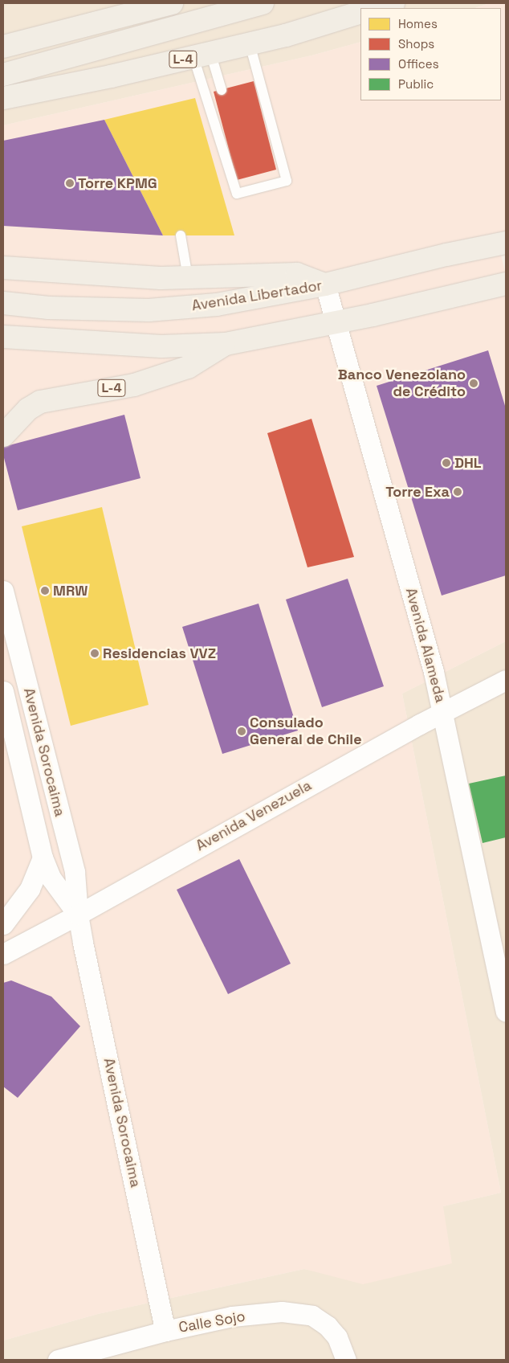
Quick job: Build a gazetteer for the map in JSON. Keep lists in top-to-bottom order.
{
  "streets": {
    "main road": ["L-4", "Avenida Libertador"],
    "street": [
      "Avenida Alameda",
      "Avenida Sorocaima",
      "Avenida Venezuela",
      "Calle Sojo"
    ]
  },
  "crossings": [
    ["L-4", "Avenida Alameda"],
    ["Avenida Libertador", "Avenida Alameda"],
    ["Avenida Alameda", "Avenida Venezuela"],
    ["Avenida Sorocaima", "Avenida Venezuela"],
    ["Avenida Sorocaima", "Calle Sojo"]
  ],
  "places": [
    "Torre KPMG",
    "Banco Venezolano de Crédito",
    "DHL",
    "Torre Exa",
    "MRW",
    "Residencias VVZ",
    "Consulado General de Chile"
  ],
  "legend": [
    "Homes",
    "Shops",
    "Offices",
    "Public"
  ]
}
